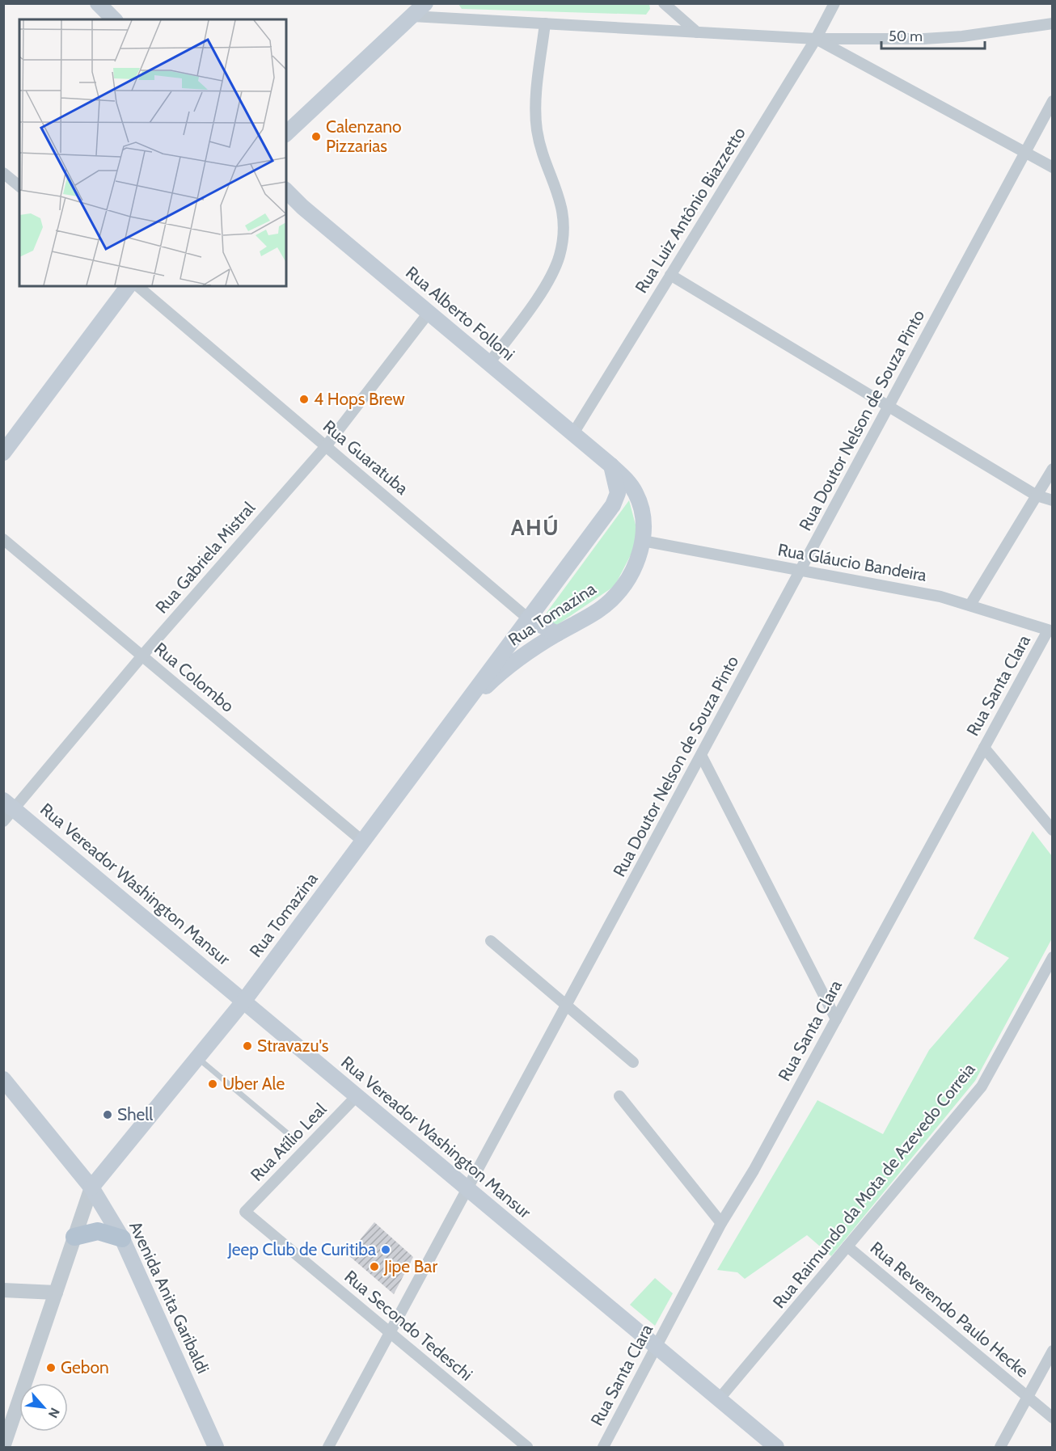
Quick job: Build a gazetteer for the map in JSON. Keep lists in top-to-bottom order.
{
  "streets": {
    "main road": [
      "Rua Alberto Folloni",
      "Rua Tomazina",
      "Rua Vereador Washington Mansur",
      "Avenida Anita Garibaldi"
    ],
    "street": [
      "Rua Luiz Antônio Biazzetto",
      "Rua Doutor Nelson de Souza Pinto",
      "Rua Guaratuba",
      "Rua Gabriela Mistral",
      "Rua Gláucio Bandeira",
      "Rua Colombo",
      "Rua Santa Clara",
      "Rua Atílio Leal",
      "Rua Raimundo da Mota de Azevedo Correia",
      "Rua Reverendo Paulo Hecke",
      "Rua Secondo Tedeschi"
    ]
  },
  "crossings": [
    ["Rua Luiz Antônio Biazzetto", "Rua Alberto Folloni"],
    ["Rua Alberto Folloni", "Rua Gabriela Mistral"],
    ["Rua Alberto Folloni", "Rua Tomazina"],
    ["Rua Doutor Nelson de Souza Pinto", "Rua Gláucio Bandeira"],
    ["Rua Doutor Nelson de Souza Pinto", "Rua Vereador Washington Mansur"],
    ["Rua Doutor Nelson de Souza Pinto", "Rua Secondo Tedeschi"],
    ["Rua Guaratuba", "Rua Gabriela Mistral"],
    ["Rua Guaratuba", "Rua Tomazina"],
    ["Rua Gabriela Mistral", "Rua Colombo"],
    ["Rua Gabriela Mistral", "Rua Vereador Washington Mansur"],
    ["Rua Gláucio Bandeira", "Rua Tomazina"],
    ["Rua Gláucio Bandeira", "Rua Santa Clara"],
    ["Rua Tomazina", "Rua Colombo"],
    ["Rua Tomazina", "Rua Vereador Washington Mansur"],
    ["Rua Tomazina", "Avenida Anita Garibaldi"],
    ["Rua Santa Clara", "Rua Vereador Washington Mansur"],
    ["Rua Vereador Washington Mansur", "Rua Atílio Leal"],
    ["Rua Vereador Washington Mansur", "Rua Raimundo da Mota de Azevedo Correia"],
    ["Rua Atílio Leal", "Rua Secondo Tedeschi"],
    ["Rua Raimundo da Mota de Azevedo Correia", "Rua Reverendo Paulo Hecke"]
  ],
  "districts": ["AHÚ"],
  "places": [
    "Calenzano Pizzarias",
    "4 Hops Brew",
    "Stravazu's",
    "Uber Ale",
    "Shell",
    "Jeep Club de Curitiba",
    "Jipe Bar",
    "Gebon"
  ],
  "scale_bar": "50 m",
  "north": "bottom right"
}
